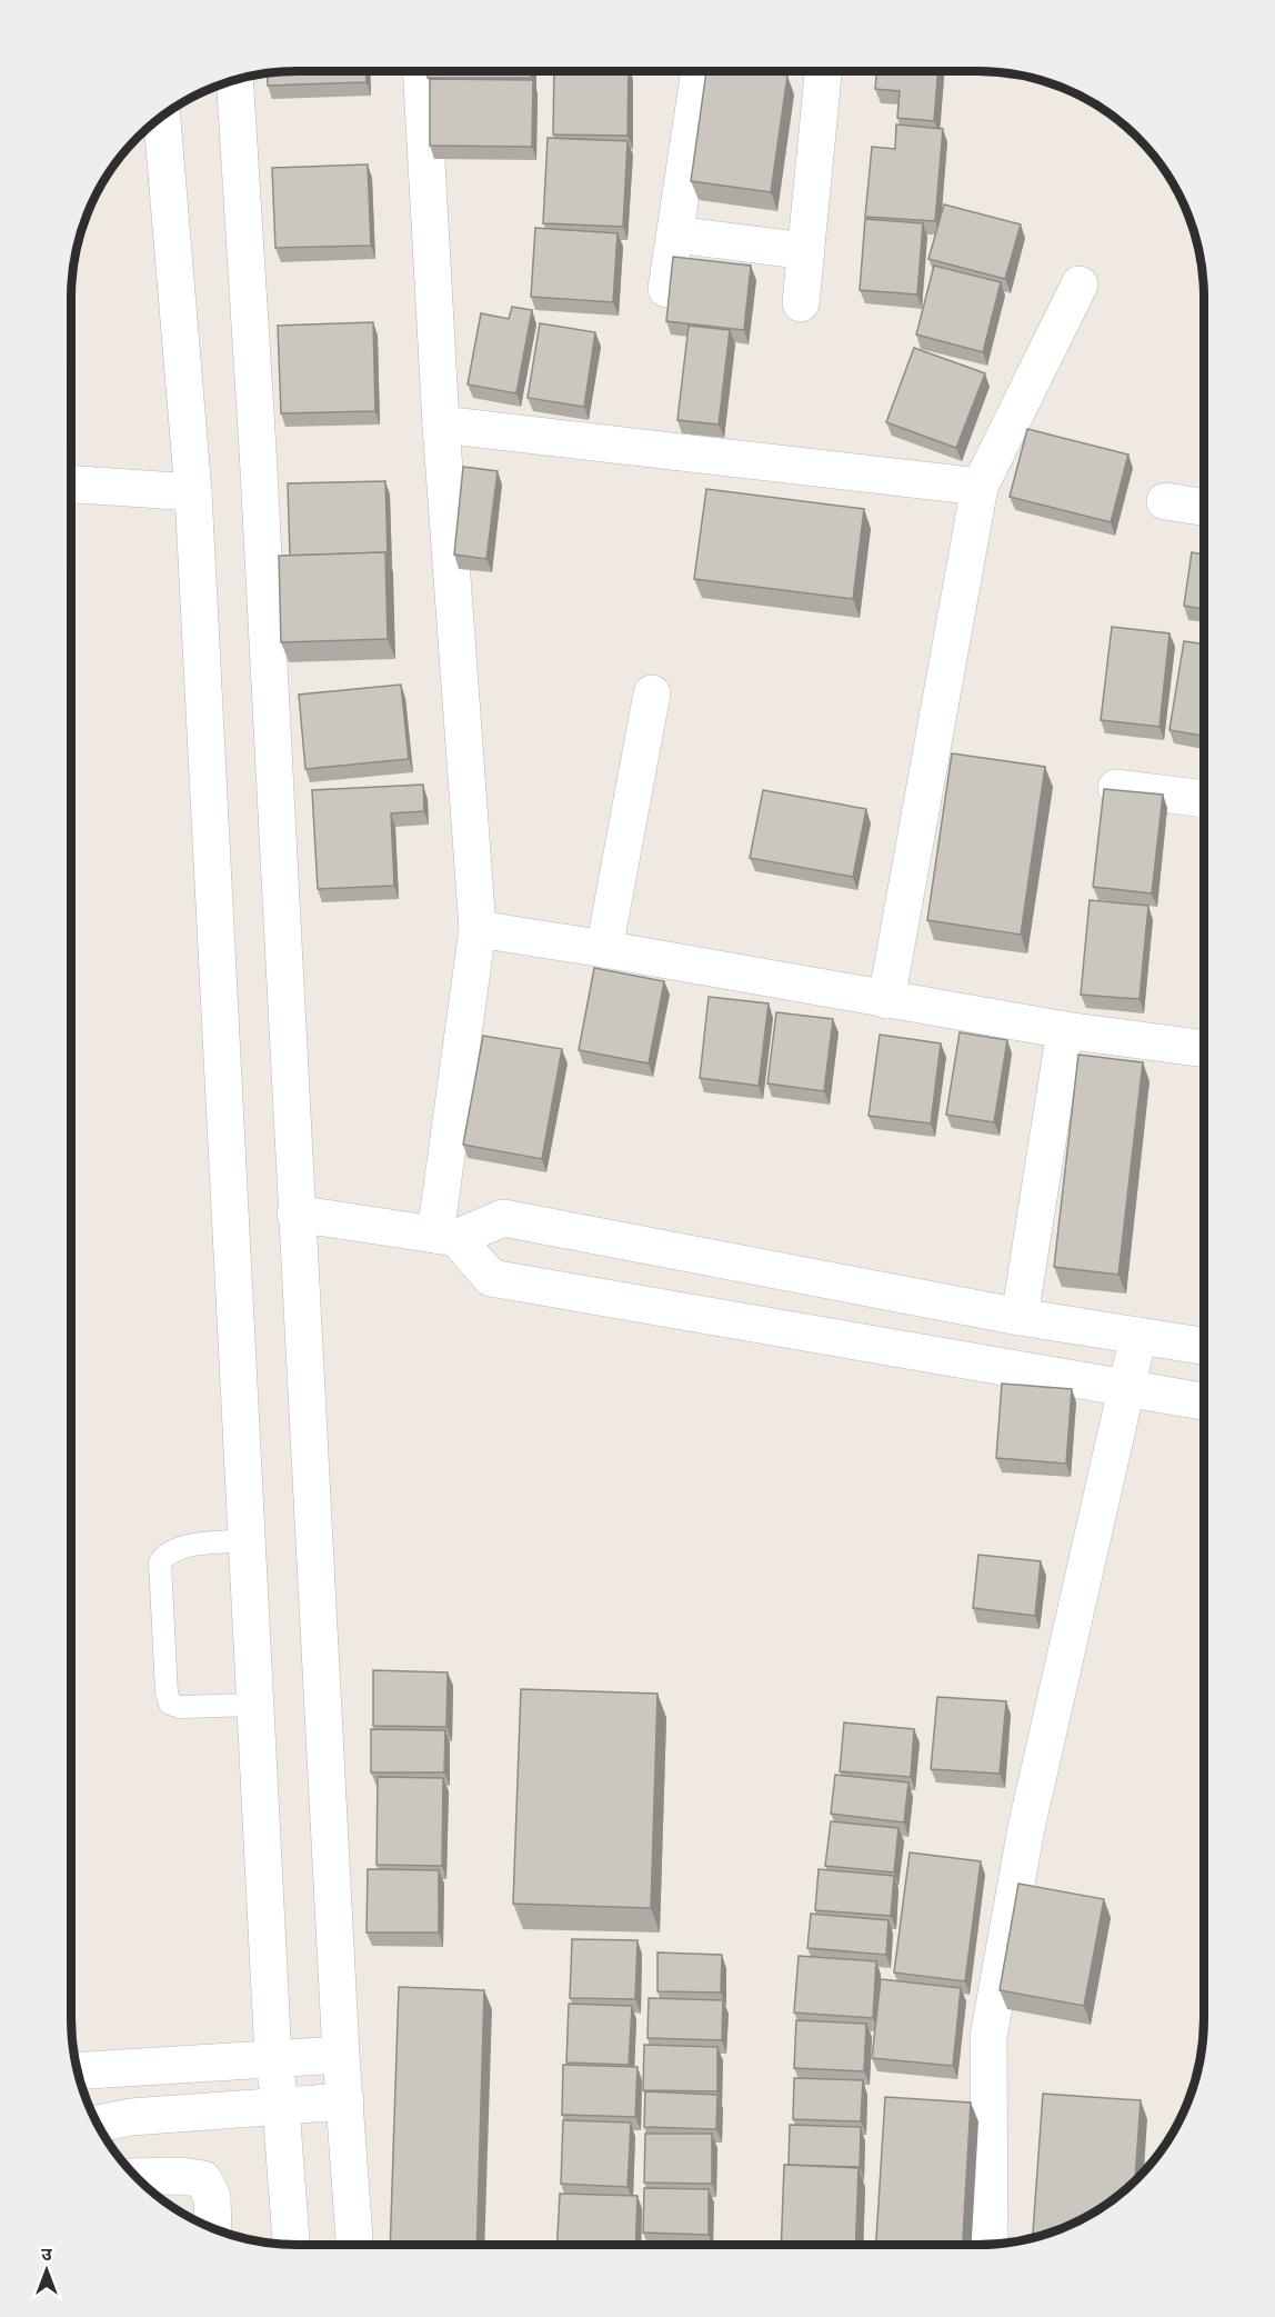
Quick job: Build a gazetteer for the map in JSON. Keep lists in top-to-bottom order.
{
  "north": "top"
}
